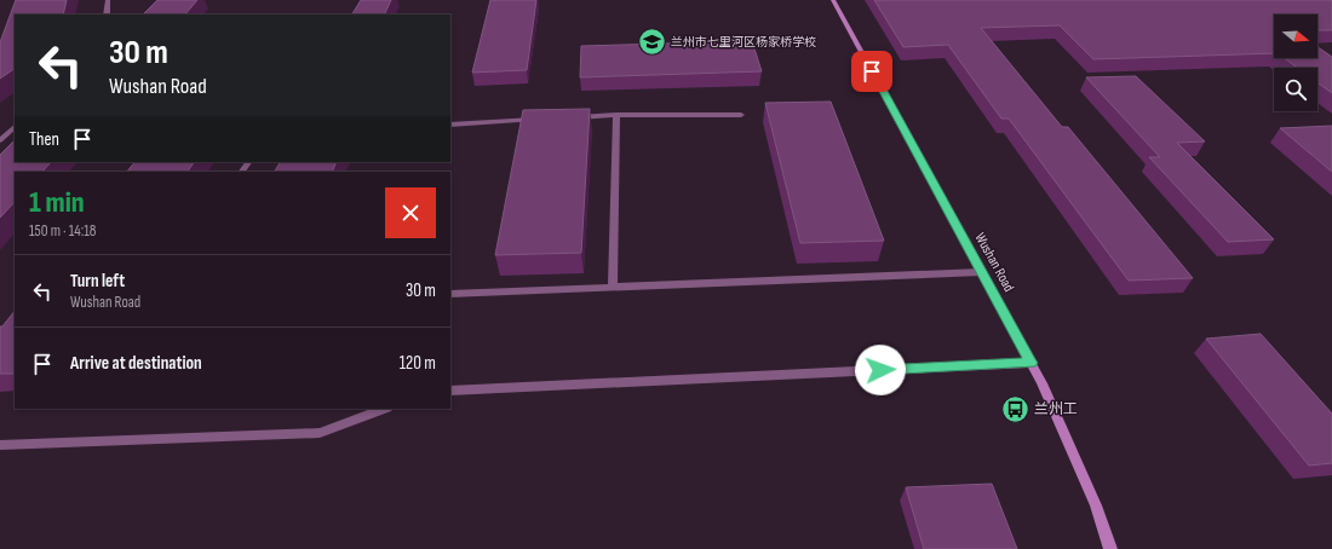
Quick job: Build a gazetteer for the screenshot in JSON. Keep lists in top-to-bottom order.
{
  "streets": {
    "main road": ["Wushan Road"]
  },
  "places": {
    "school or university": ["兰州市七里河区杨家桥学校"],
    "bus stop": ["兰州工"]
  },
  "north": "right",
  "page": {
    "turn": ["30 m", "Wushan Road"],
    "then": "Then",
    "heading": ["1 min", "150 m · 14:18"],
    "list": [
      {
        "name": "Turn left",
        "note": "Wushan Road",
        "value": "30 m"
      },
      {
        "name": "Arrive at destination",
        "value": "120 m"
      }
    ]
  }
}
